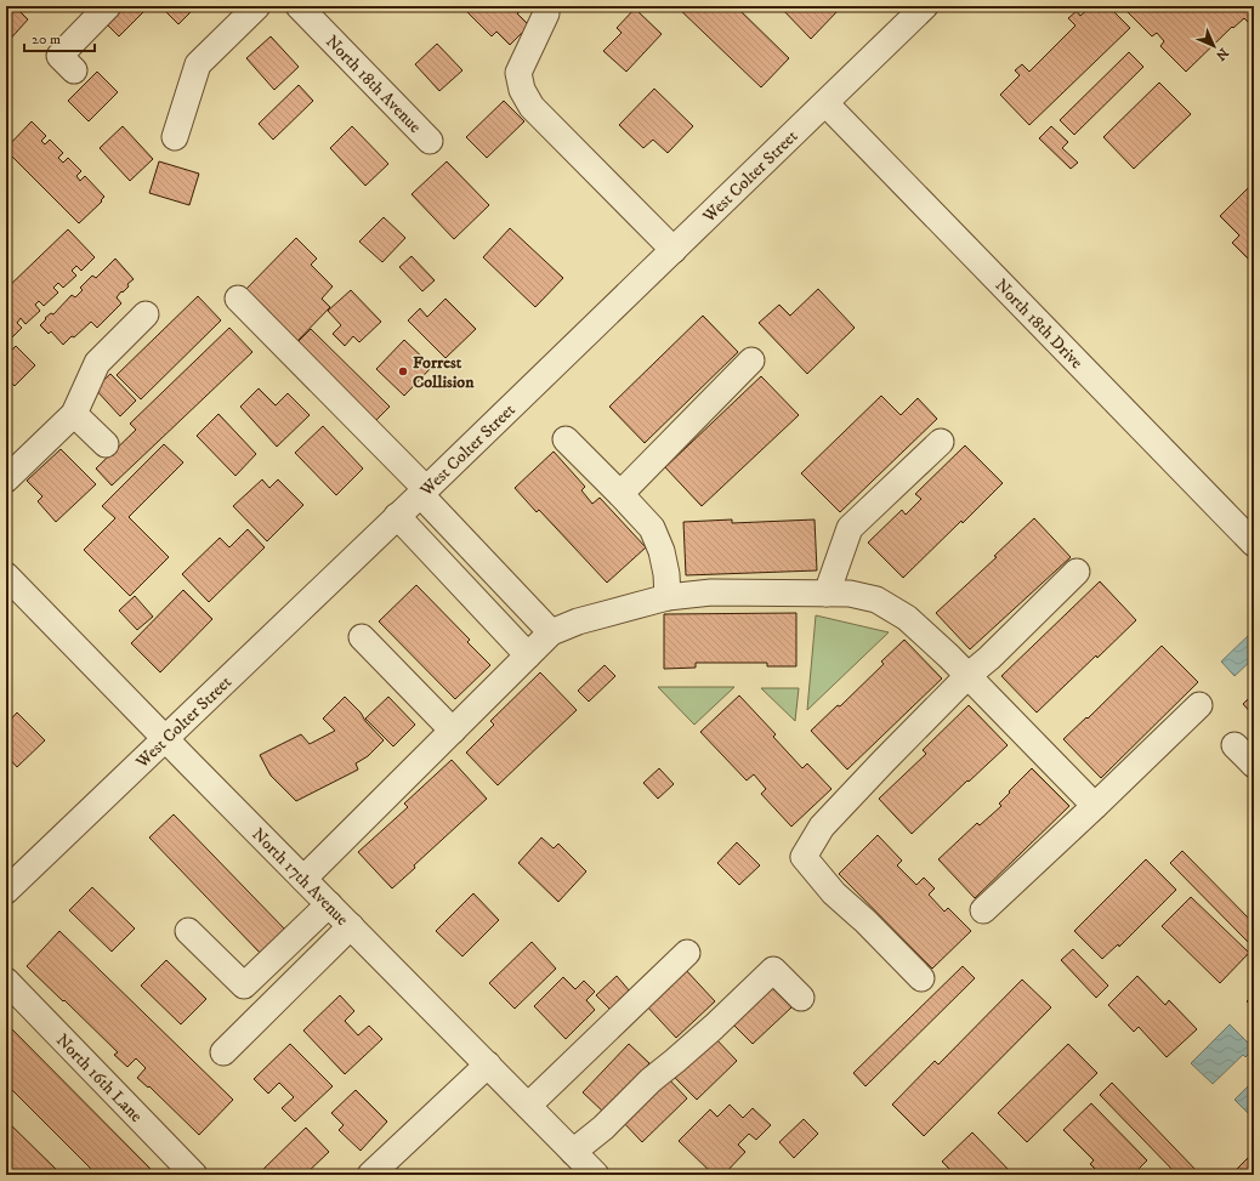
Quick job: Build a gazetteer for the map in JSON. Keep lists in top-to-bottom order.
{
  "streets": {
    "street": [
      "North 18th Avenue",
      "West Colter Street",
      "North 18th Drive",
      "North 17th Avenue",
      "North 16th Lane"
    ]
  },
  "crossings": [
    ["West Colter Street", "North 18th Drive"],
    ["West Colter Street", "North 17th Avenue"]
  ],
  "places": ["Forrest Collision"],
  "scale_bar": "20 m",
  "north": "bottom right"
}
